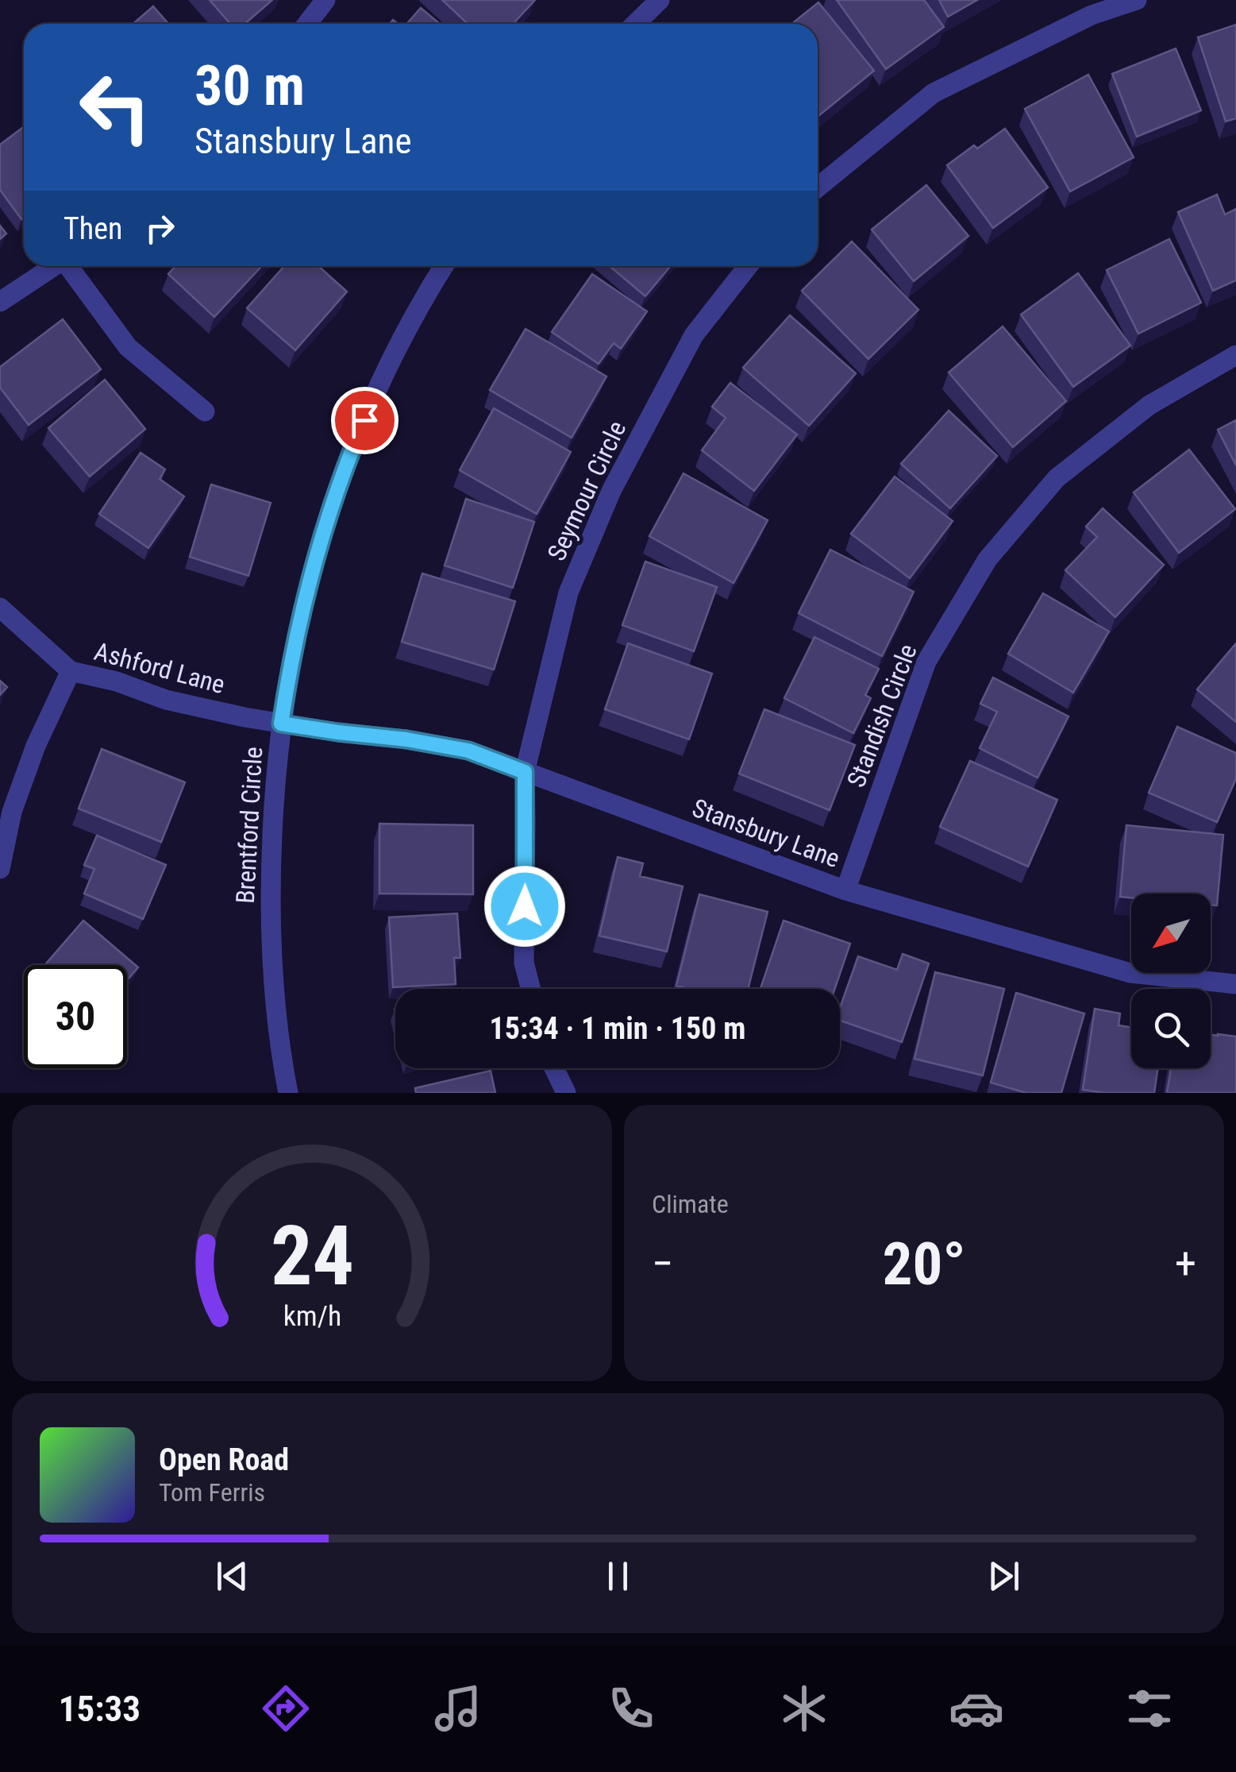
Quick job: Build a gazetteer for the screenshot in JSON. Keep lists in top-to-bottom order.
{
  "streets": {
    "street": [
      "Seymour Circle",
      "Ashford Lane",
      "Standish Circle",
      "Brentford Circle",
      "Stansbury Lane"
    ]
  },
  "crossings": [
    ["Seymour Circle", "Stansbury Lane"],
    ["Ashford Lane", "Brentford Circle"],
    ["Ashford Lane", "Stansbury Lane"],
    ["Standish Circle", "Stansbury Lane"],
    ["Brentford Circle", "Stansbury Lane"]
  ],
  "north": "bottom left",
  "page": {
    "turn": ["30 m", "Stansbury Lane"],
    "then": "Then",
    "limit": "30",
    "trip": "15:34 · 1 min · 150 m",
    "tile": "Climate",
    "heat": ["−", "20°", "+"],
    "song": ["Open Road", "Tom Ferris"],
    "tabs": "15:33",
    "gauge": ["24", "km/h"]
  }
}
